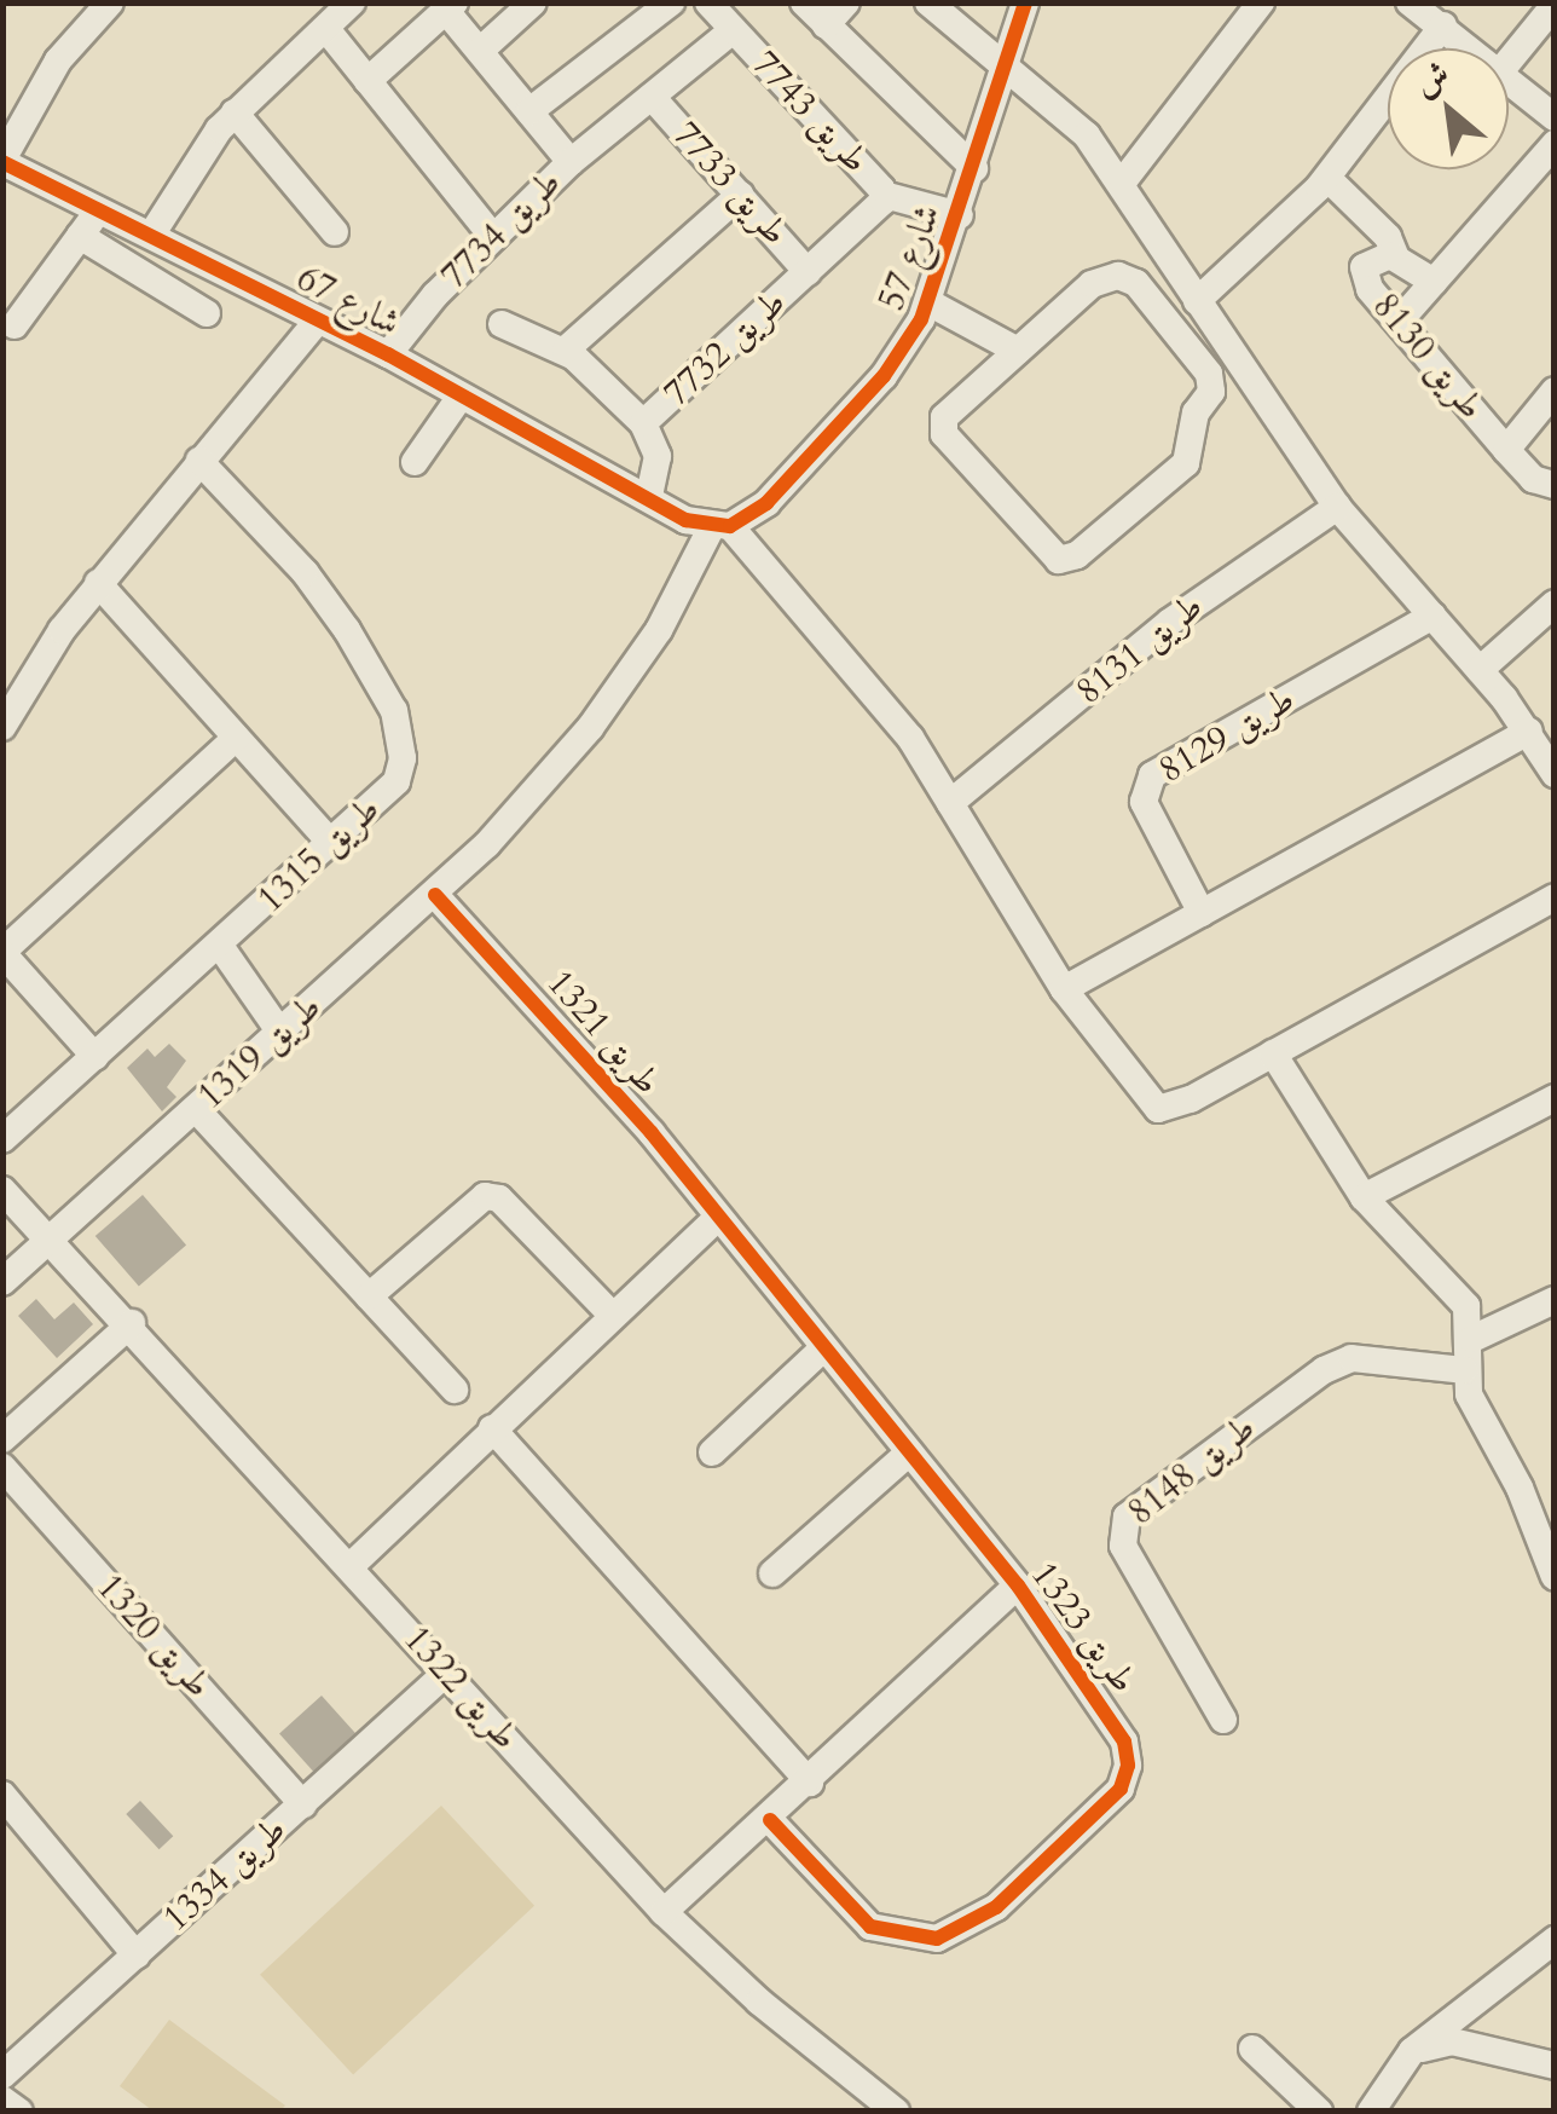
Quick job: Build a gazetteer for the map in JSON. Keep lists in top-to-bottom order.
{
  "streets": {
    "street": [
      "طريق 7743",
      "طريق 7733",
      "طريق 7734",
      "شارع 57",
      "شارع 67",
      "طريق 7732",
      "طريق 8130",
      "طريق 8131",
      "طريق 8129",
      "طريق 1315",
      "طريق 1321",
      "طريق 1319",
      "طريق 8148",
      "طريق 1323",
      "طريق 1320",
      "طريق 1322",
      "طريق 1334"
    ]
  },
  "crossings": [
    ["طريق 7743", "طريق 7733"],
    ["طريق 7743", "طريق 7734"],
    ["طريق 7743", "طريق 7732"],
    ["طريق 7733", "طريق 7734"],
    ["طريق 7733", "طريق 7732"],
    ["طريق 7734", "شارع 67"],
    ["شارع 57", "شارع 67"],
    ["شارع 67", "طريق 7732"],
    ["شارع 67", "طريق 1319"],
    ["طريق 1321", "طريق 1319"],
    ["طريق 1321", "طريق 1323"],
    ["طريق 1319", "طريق 1322"],
    ["طريق 1320", "طريق 1334"],
    ["طريق 1322", "طريق 1334"]
  ],
  "north": "top left"
}
